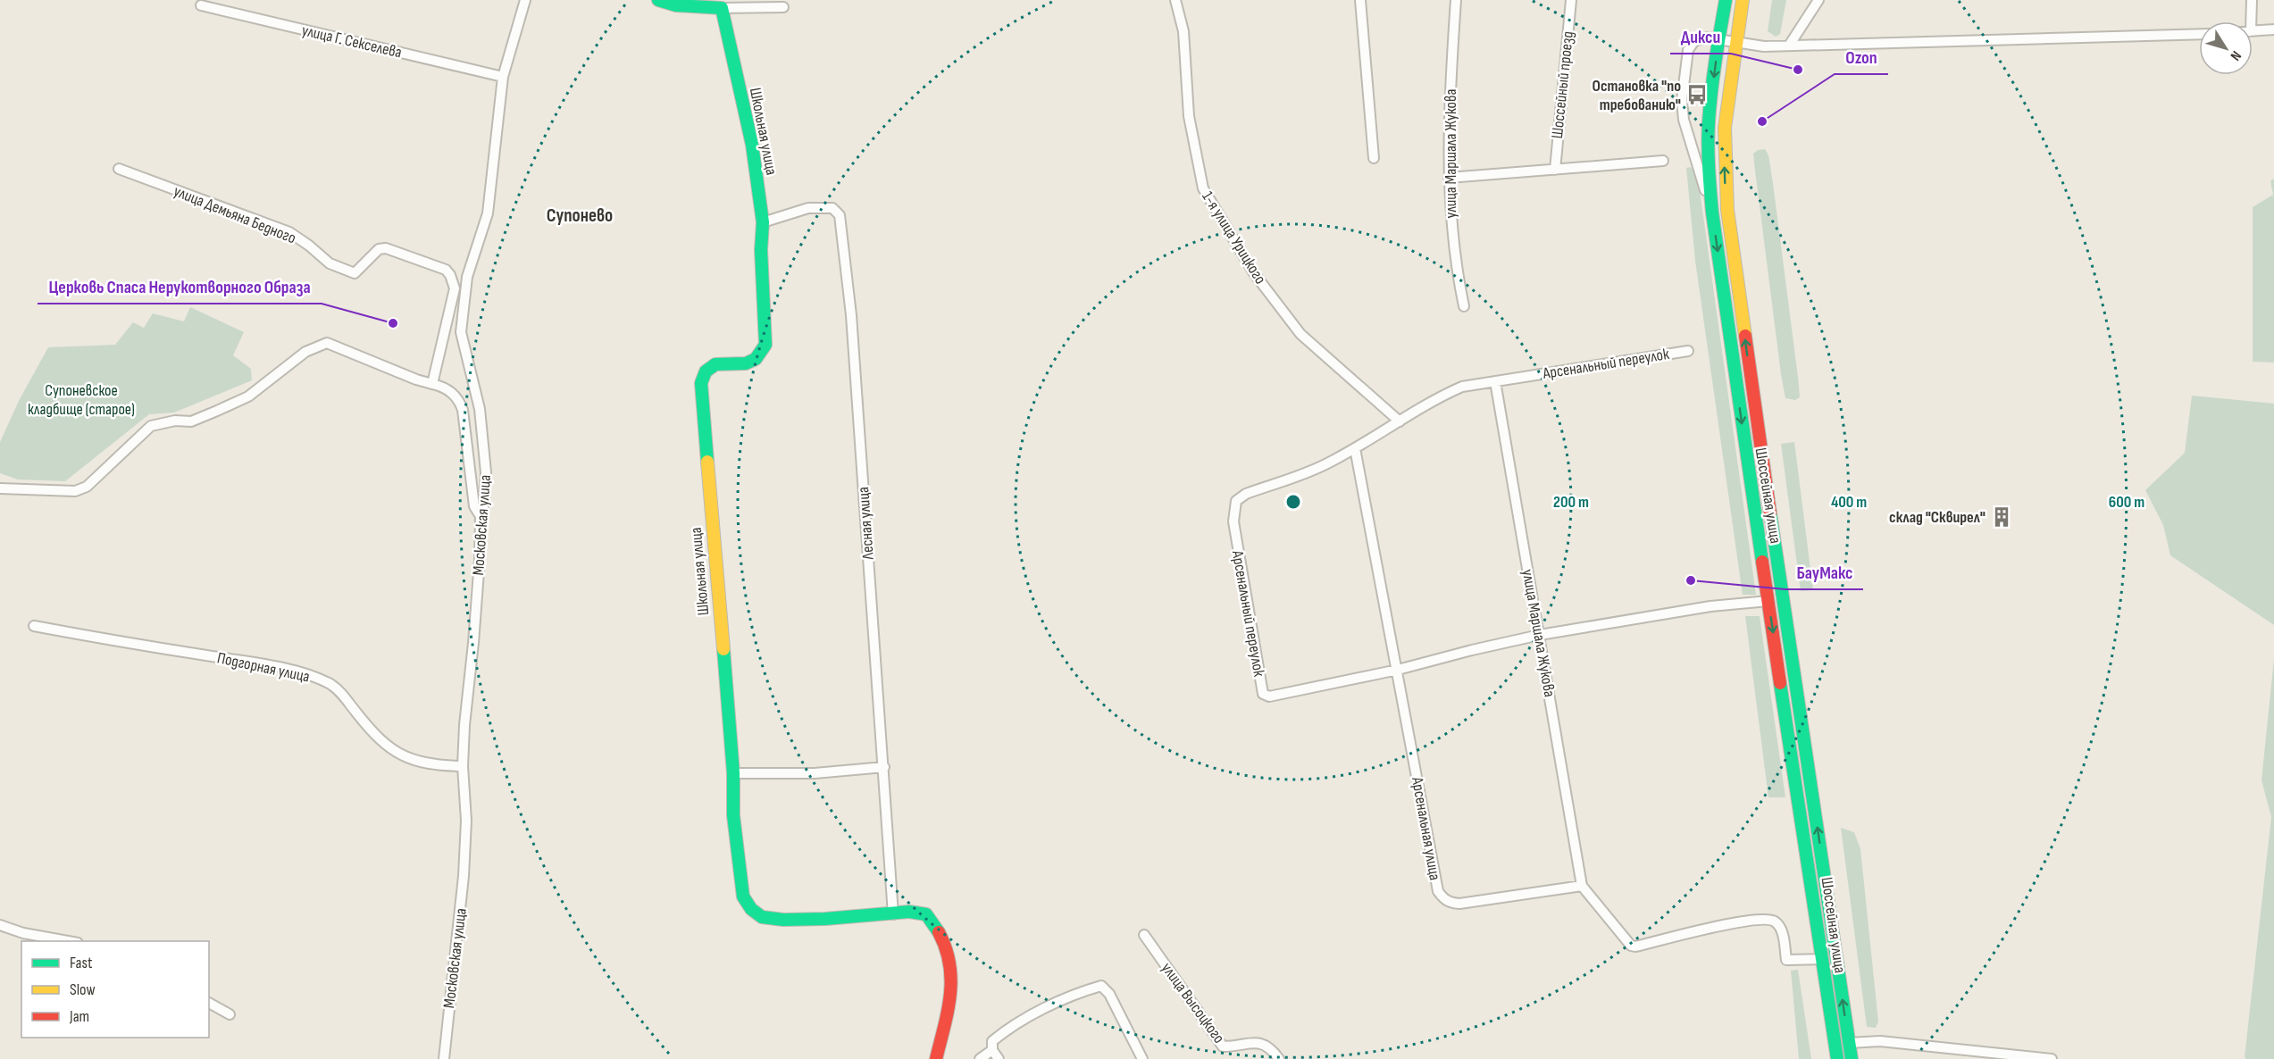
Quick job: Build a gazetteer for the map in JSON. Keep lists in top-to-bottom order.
{
  "streets": {
    "main road": ["Школьная улица", "Шоссейная улица"],
    "street": [
      "улица Г. Секселева",
      "Шоссейный проезд",
      "улица Маршала Жукова",
      "улица Демьяна Бедного",
      "1-я улица Урицкого",
      "Арсенальный переулок",
      "Лесная улица",
      "Московская улица",
      "Подгорная улица",
      "Арсенальная улица",
      "улица Высоцкого"
    ]
  },
  "crossings": [
    ["улица Г. Секселева", "Московская улица"],
    ["Школьная улица", "Лесная улица"],
    ["улица Маршала Жукова", "Арсенальный переулок"],
    ["улица Маршала Жукова", "Арсенальная улица"],
    ["1-я улица Урицкого", "Арсенальный переулок"],
    ["Арсенальный переулок", "Шоссейная улица"],
    ["Арсенальный переулок", "Арсенальная улица"],
    ["Московская улица", "Подгорная улица"]
  ],
  "districts": ["Супонево"],
  "parks": ["Супоневское кладбище (старое)"],
  "places": {
    "other": [
      "Дикси",
      "Ozon",
      "Церковь Спаса Нерукотворного Образа",
      "БауМакс"
    ],
    "bus stop": ["Остановка \"по требованию\""],
    "building": ["склад \"Сквирел\""]
  },
  "legend": ["Fast", "Slow", "Jam"],
  "north": "bottom right",
  "rings": ["200 m", "400 m", "600 m"]
}
